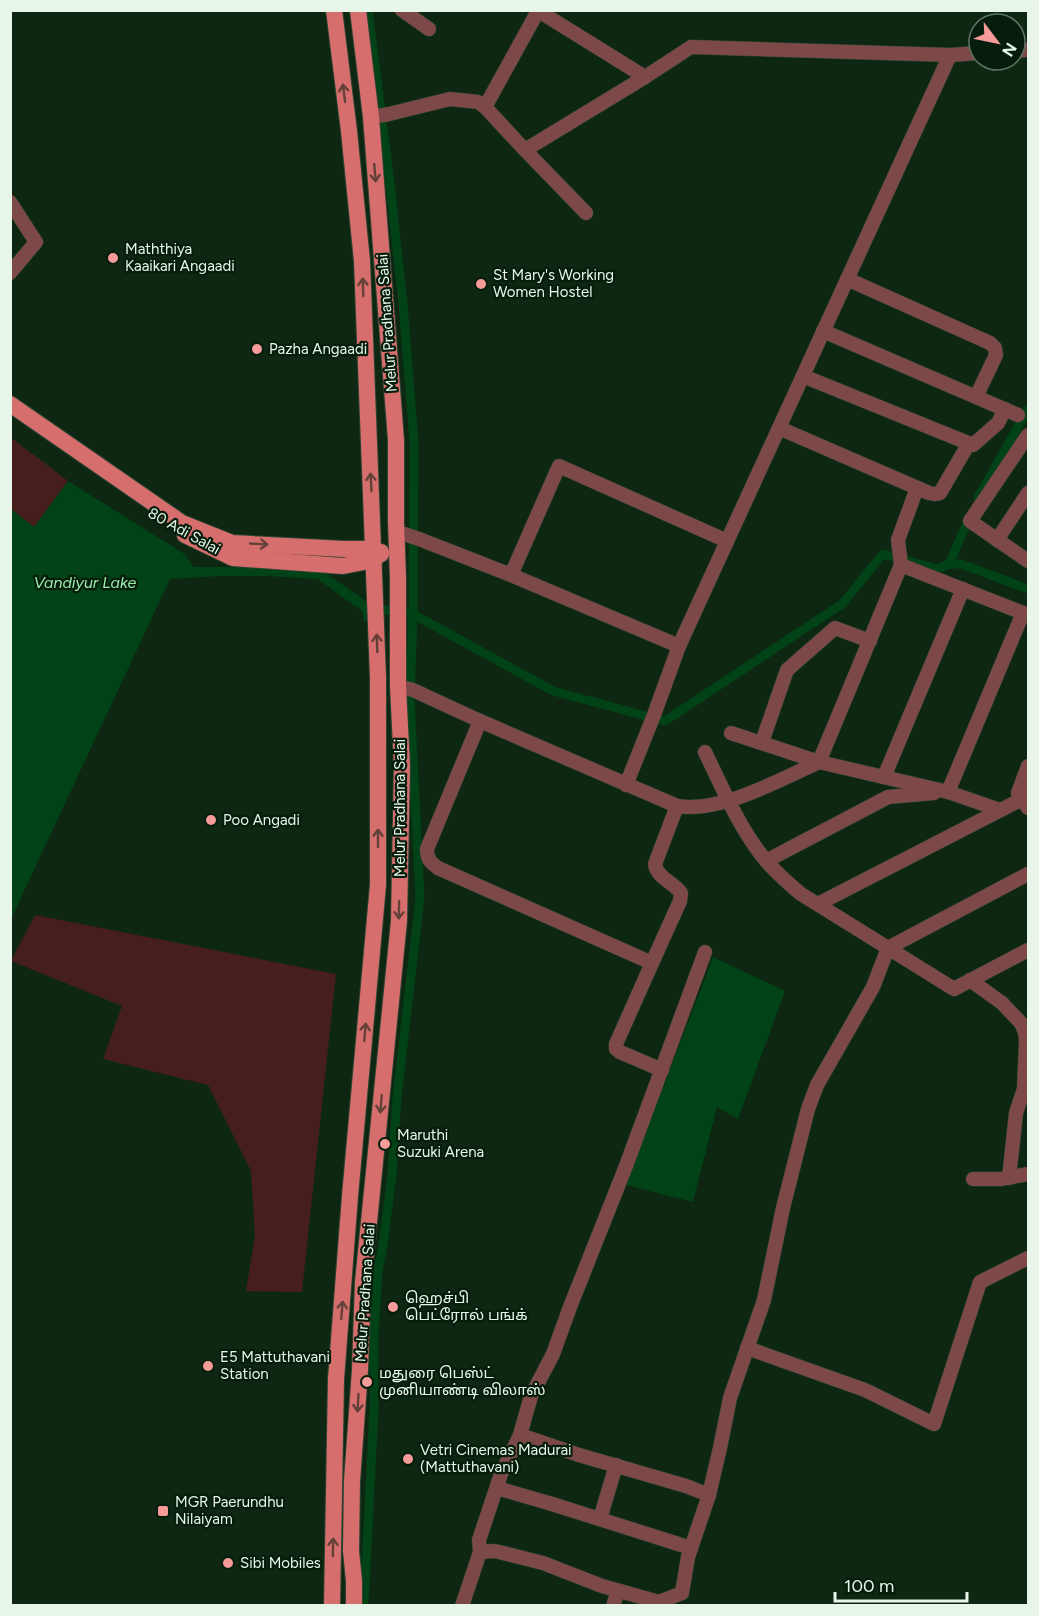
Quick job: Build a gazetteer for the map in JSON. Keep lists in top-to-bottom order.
{
  "streets": {
    "main road": ["Melur Pradhana Salai", "80 Adi Salai"]
  },
  "crossings": [
    ["Melur Pradhana Salai", "80 Adi Salai"]
  ],
  "water": ["Vandiyur Lake"],
  "places": {
    "other": [
      "Maththiya Kaaikari Angaadi",
      "St Mary's Working Women Hostel",
      "Pazha Angaadi",
      "Poo Angadi",
      "Maruthi Suzuki Arena",
      "ஹெச்பி பெட்ரோல் பங்க்",
      "E5 Mattuthavani Station",
      "மதுரை பெஸ்ட் முனியாண்டி விலாஸ்",
      "Vetri Cinemas Madurai (Mattuthavani)",
      "Sibi Mobiles"
    ],
    "transit": ["MGR Paerundhu Nilaiyam"]
  },
  "scale_bar": "100 m",
  "north": "bottom right"
}
